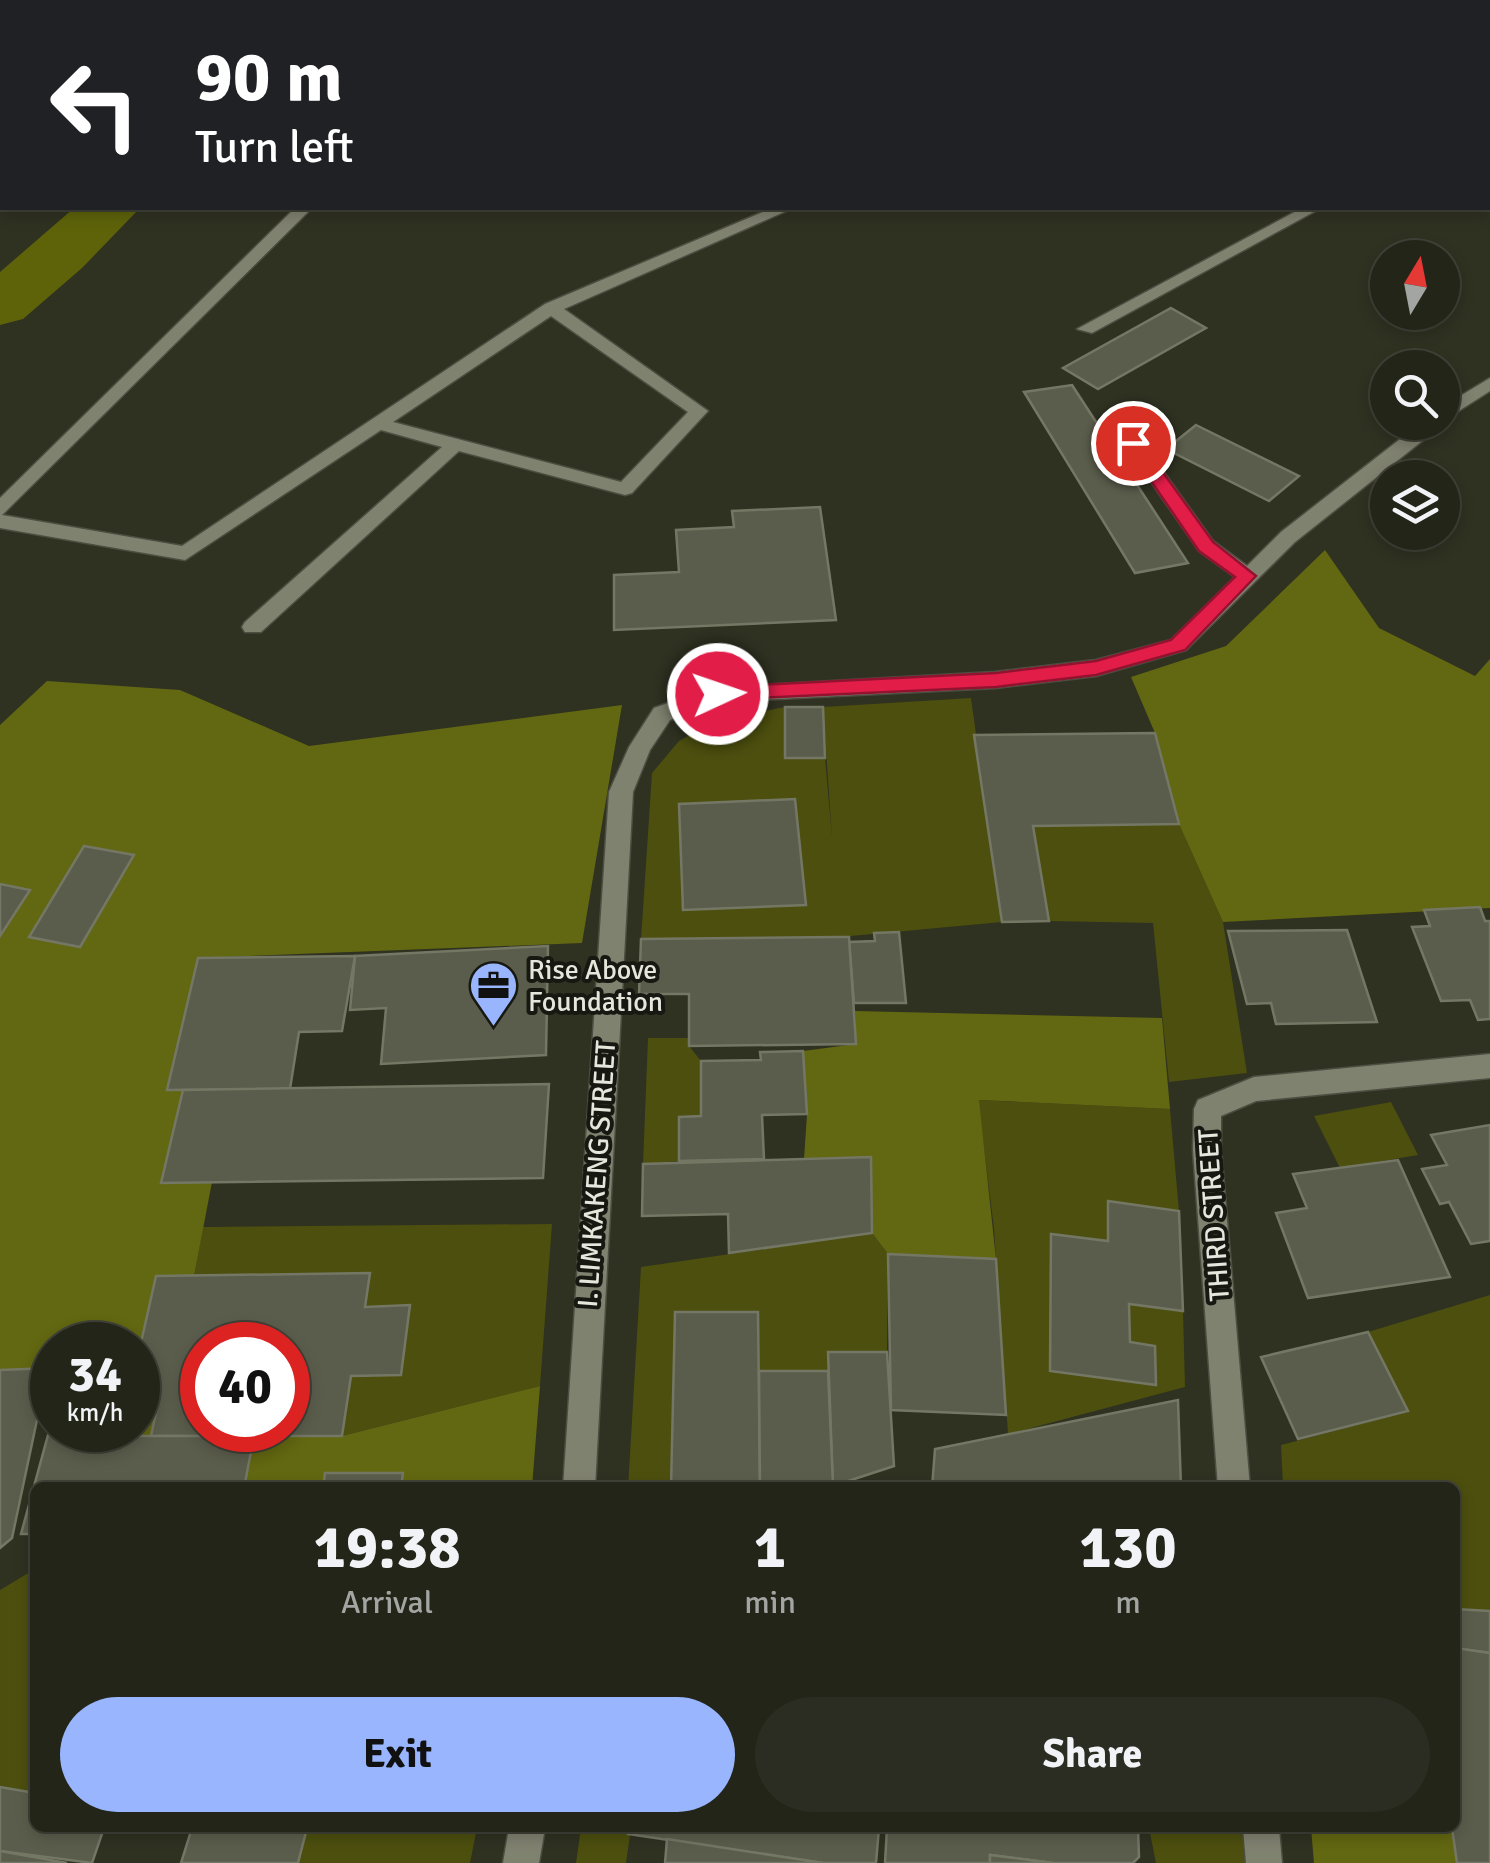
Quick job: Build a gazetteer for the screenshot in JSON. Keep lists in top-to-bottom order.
{
  "streets": {
    "street": ["I. LIMKAKENG STREET", "THIRD STREET"]
  },
  "places": {
    "office": ["Rise Above Foundation"]
  },
  "north": "top",
  "page": {
    "turn": ["90 m", "Turn left"],
    "speed": "34 km/h",
    "limit": "40",
    "eta": [
      "19:38",
      "Arrival",
      "1",
      "min",
      "130",
      "m"
    ],
    "buttons": ["Exit", "Share"]
  }
}
